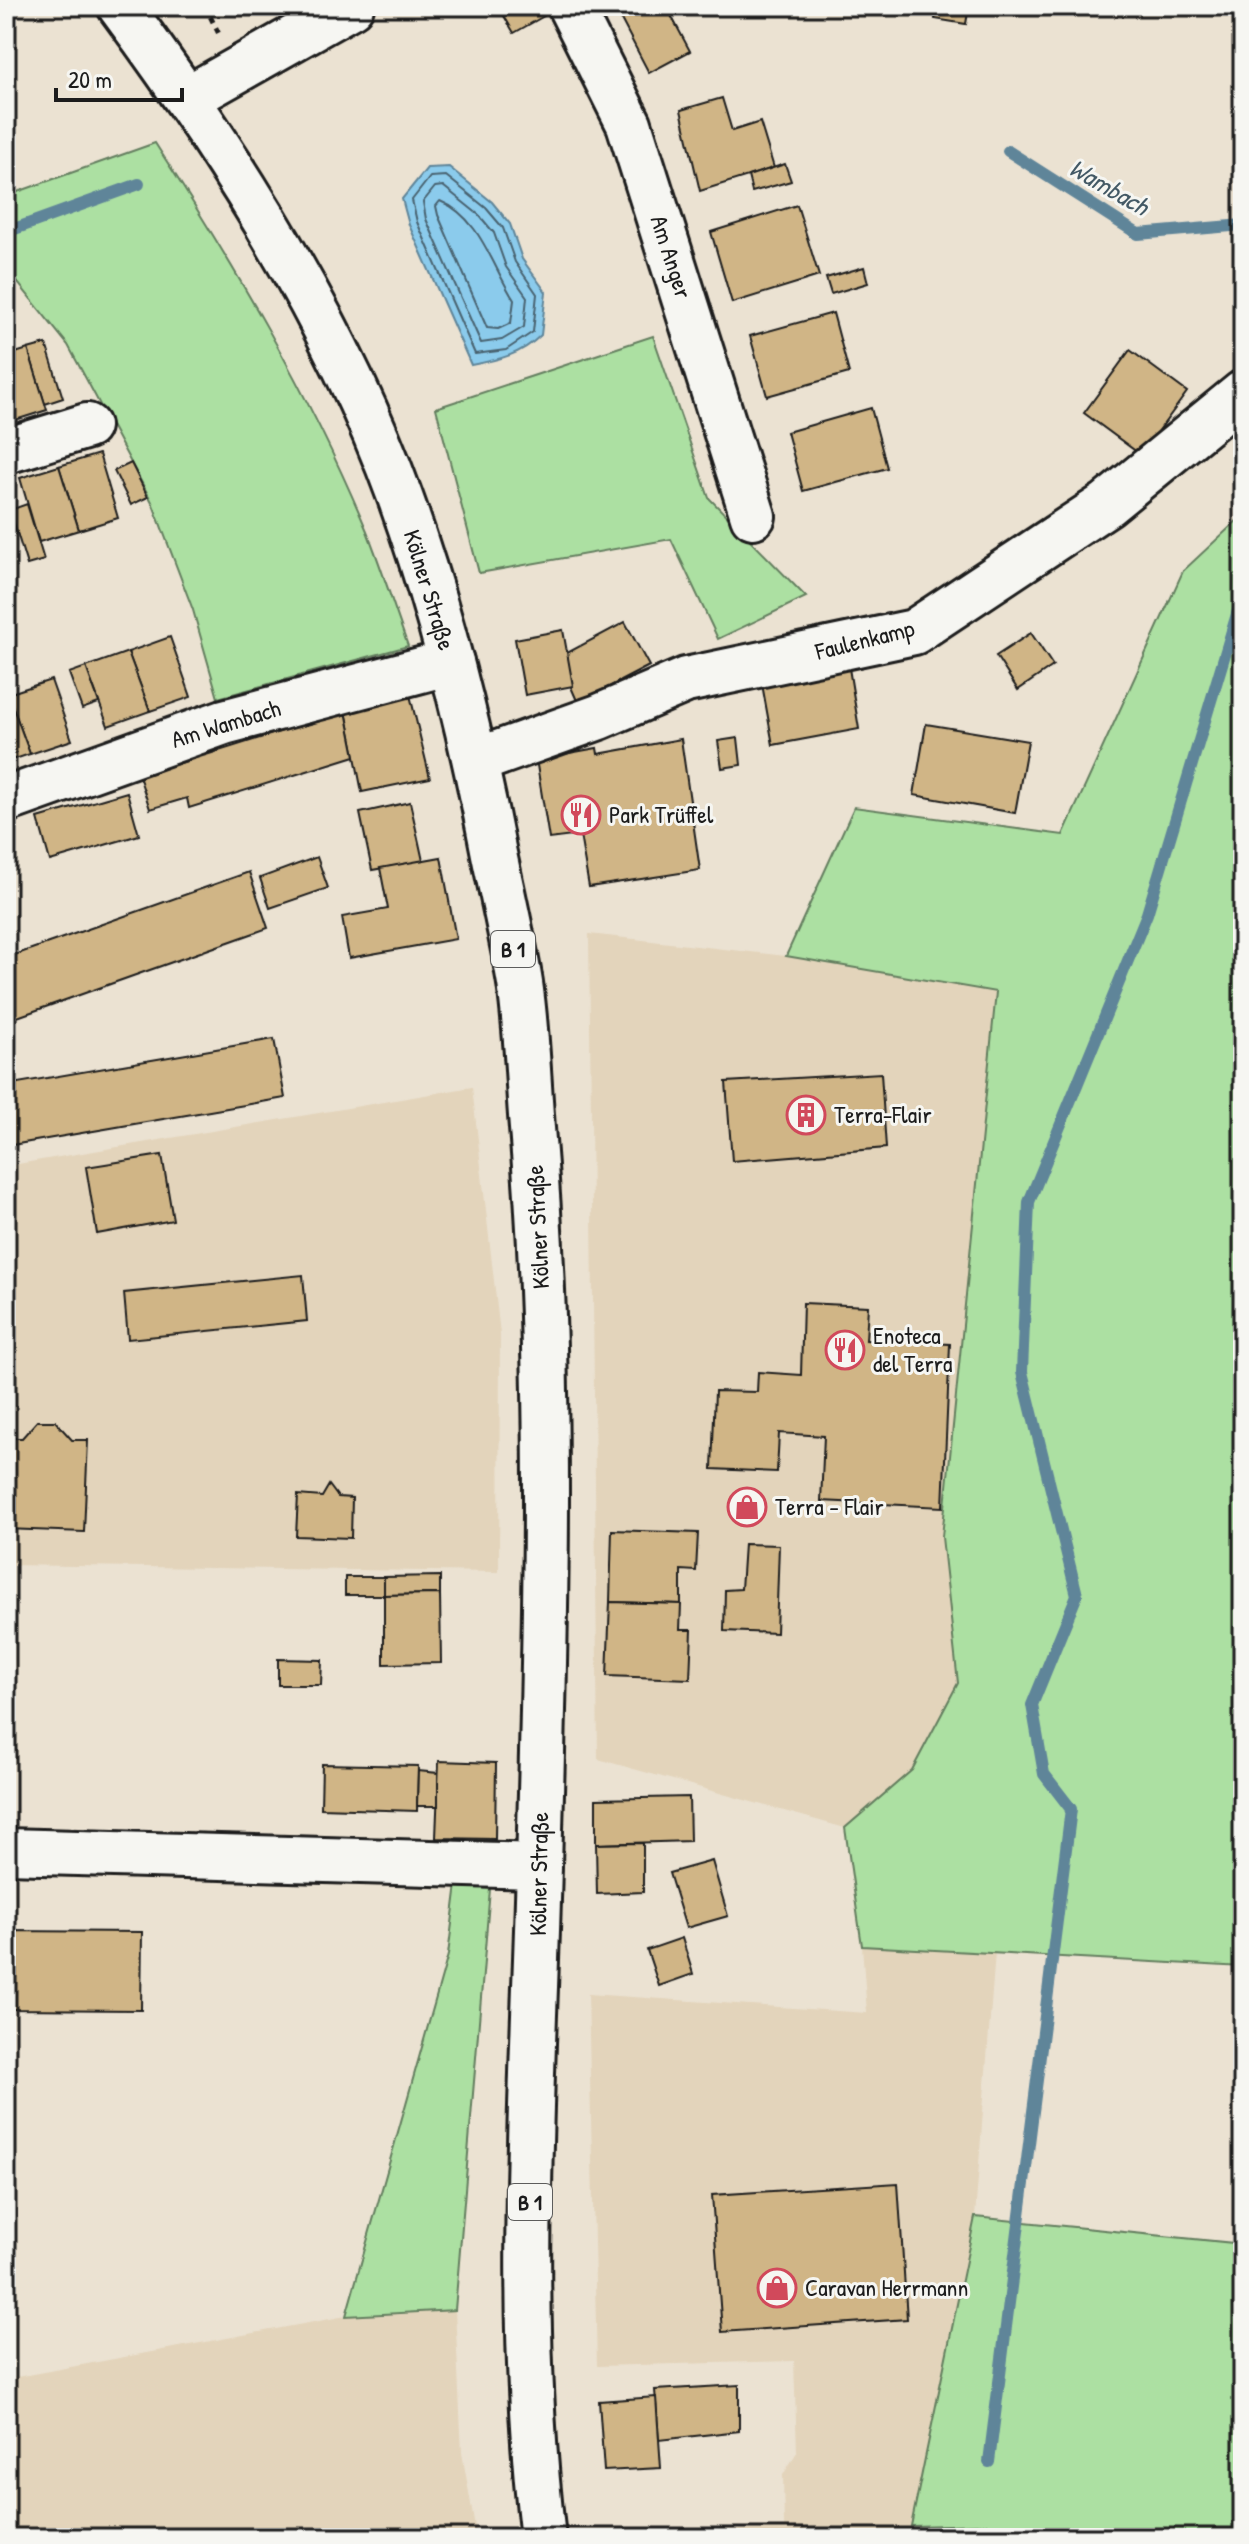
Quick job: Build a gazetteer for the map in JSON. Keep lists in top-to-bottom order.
{
  "streets": {
    "main road": [
      "Am Anger",
      "Kölner Straße",
      "Faulenkamp",
      "Am Wambach",
      "B 1"
    ]
  },
  "crossings": [
    ["Kölner Straße", "Faulenkamp"],
    ["Kölner Straße", "Am Wambach"]
  ],
  "water": ["Wambach"],
  "places": {
    "restaurant": ["Park Trüffel", "Enoteca del Terra"],
    "building": ["Terra-Flair"],
    "shop": ["Terra - Flair", "Caravan Herrmann"]
  },
  "scale_bar": "20 m"
}
